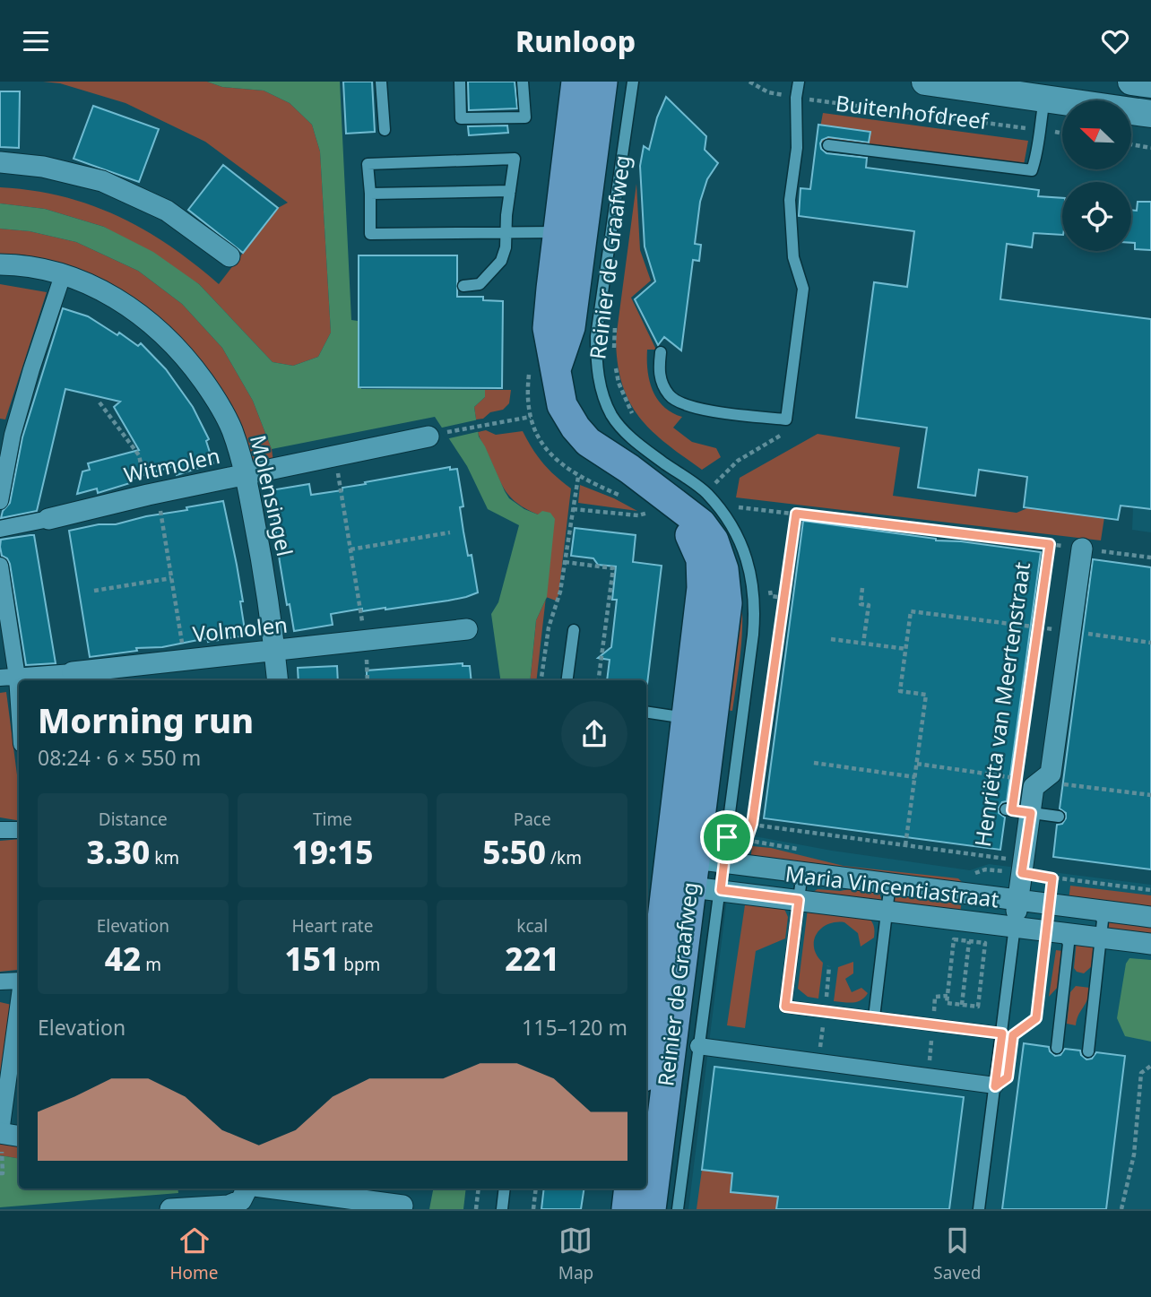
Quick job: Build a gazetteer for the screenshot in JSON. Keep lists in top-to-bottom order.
{
  "streets": {
    "main road": ["Reinier de Graafweg"],
    "street": [
      "Buitenhofdreef",
      "Witmolen",
      "Molensingel",
      "Volmolen",
      "Henriëtta van Meertenstraat",
      "Maria Vincentiastraat"
    ]
  },
  "crossings": [
    ["Reinier de Graafweg", "Maria Vincentiastraat"],
    ["Witmolen", "Molensingel"],
    ["Molensingel", "Volmolen"],
    ["Henriëtta van Meertenstraat", "Maria Vincentiastraat"]
  ],
  "north": "top left",
  "page": {
    "header": "Runloop",
    "heading": ["Morning run", "08:24 · 6 × 550 m"],
    "stats": [
      ["Distance", "3.30 km"],
      ["Time", "19:15"],
      ["Pace", "5:50 /km"],
      ["Elevation", "42 m"],
      ["Heart rate", "151 bpm"],
      ["kcal", "221"]
    ],
    "chart": ["Elevation", "115–120 m"],
    "tabs": ["Home", "Map", "Saved"]
  }
}
